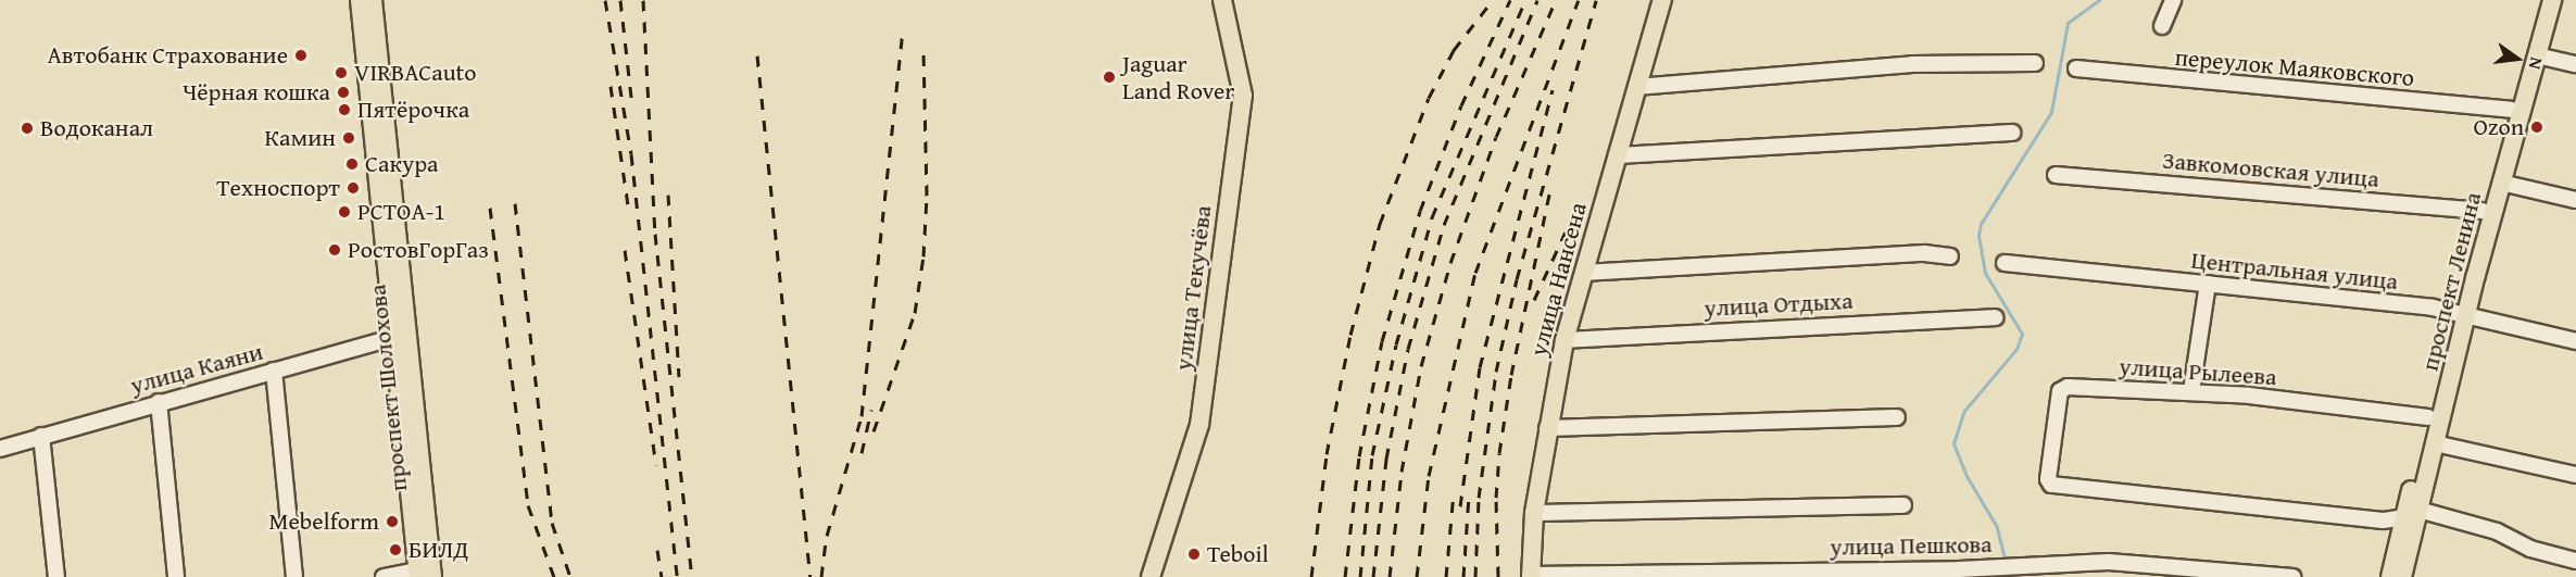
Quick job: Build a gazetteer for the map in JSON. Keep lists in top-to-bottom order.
{
  "streets": {
    "main road": [
      "улица Нансена",
      "проспект Ленина",
      "улица Текучёва",
      "проспект Шолохова"
    ],
    "street": [
      "переулок Маяковского",
      "Завкомовская улица",
      "Центральная улица",
      "улица Отдыха",
      "улица Каяни",
      "улица Рылеева",
      "улица Пешкова"
    ]
  },
  "crossings": [
    ["переулок Маяковского", "проспект Ленина"],
    ["Завкомовская улица", "проспект Ленина"],
    ["Центральная улица", "проспект Ленина"],
    ["улица Нансена", "улица Отдыха"],
    ["улица Нансена", "улица Пешкова"],
    ["проспект Ленина", "улица Рылеева"],
    ["улица Каяни", "проспект Шолохова"]
  ],
  "places": [
    "Автобанк Страхование",
    "VIRBACauto",
    "Jaguar Land Rover",
    "Чёрная кошка",
    "Пятёрочка",
    "Ozon",
    "Водоканал",
    "Камин",
    "Сакура",
    "Техноспорт",
    "РСТОА-1",
    "РостовГорГаз",
    "Mebelform",
    "БИЛД",
    "Teboil"
  ],
  "north": "right"
}
